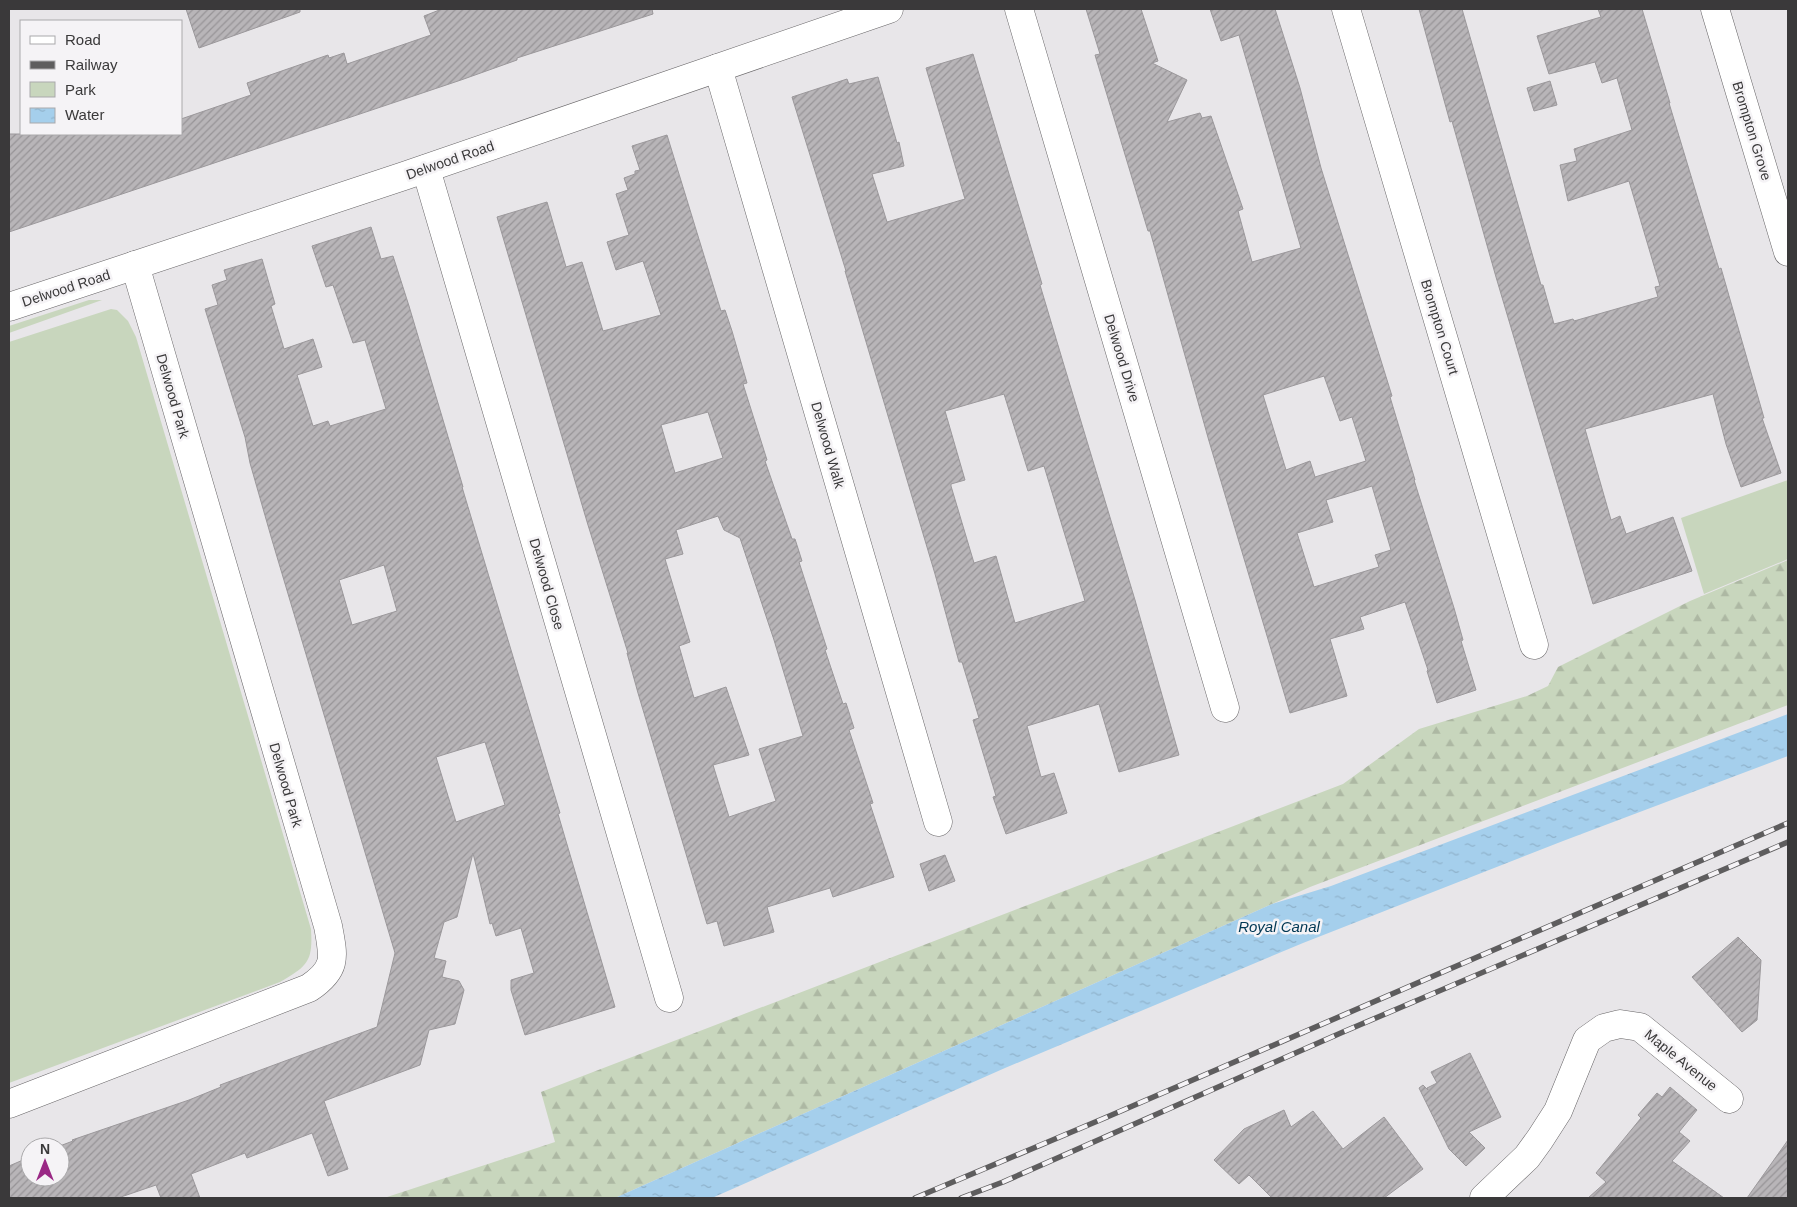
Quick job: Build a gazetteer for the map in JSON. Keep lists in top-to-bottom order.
{
  "streets": {
    "street": [
      "Brompton Grove",
      "Delwood Road",
      "Brompton Court",
      "Delwood Drive",
      "Delwood Park",
      "Delwood Walk",
      "Delwood Close",
      "Maple Avenue"
    ]
  },
  "crossings": [
    ["Delwood Road", "Delwood Park"],
    ["Delwood Road", "Delwood Walk"],
    ["Delwood Road", "Delwood Close"]
  ],
  "water": ["Royal Canal"],
  "legend": [
    "Road",
    "Railway",
    "Park",
    "Water"
  ],
  "north": "top"
}
